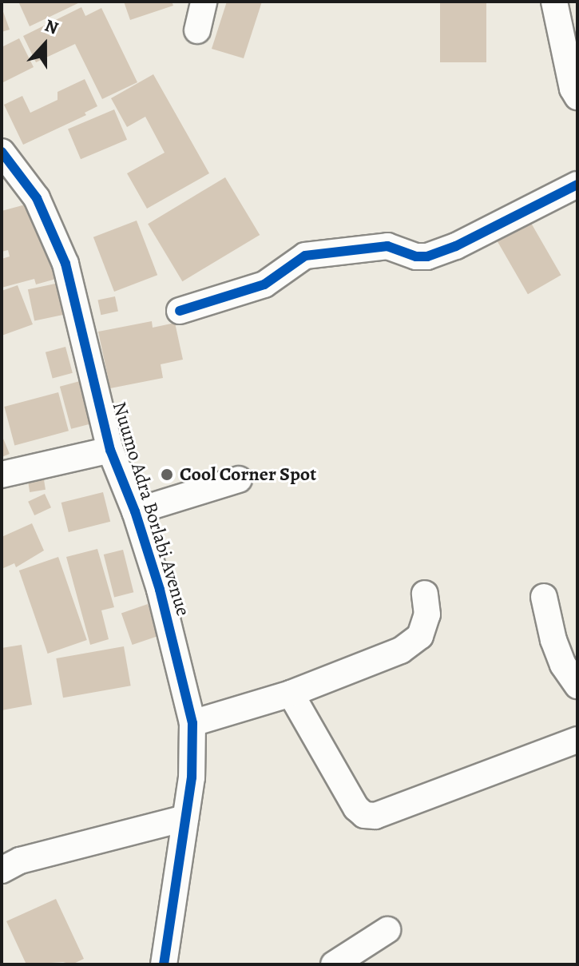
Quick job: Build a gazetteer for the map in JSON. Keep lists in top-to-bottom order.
{
  "streets": {
    "street": ["Nuumo Adra Borlabi Avenue"]
  },
  "places": ["Cool Corner Spot"],
  "north": "top"
}
